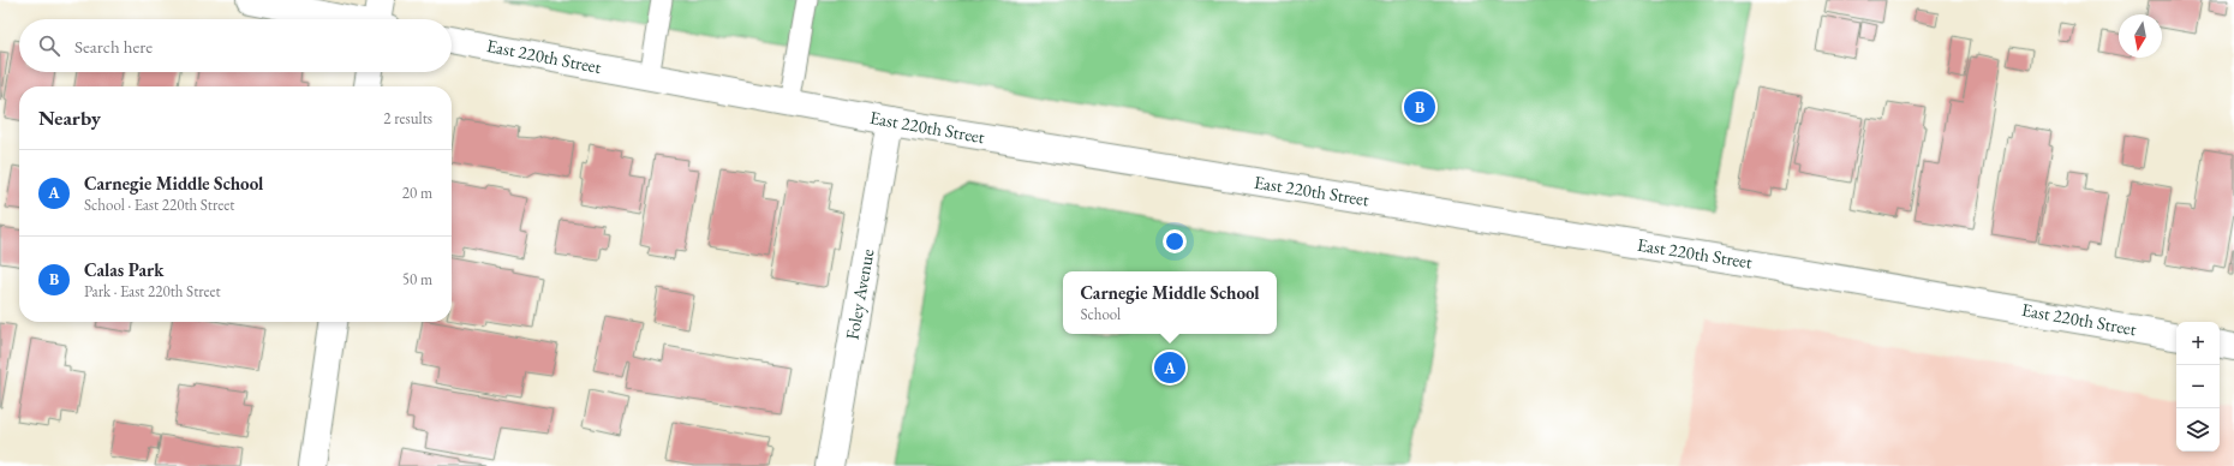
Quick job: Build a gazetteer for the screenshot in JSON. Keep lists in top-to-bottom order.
{
  "streets": {
    "street": ["East 220th Street", "Foley Avenue"]
  },
  "crossings": [
    ["East 220th Street", "Foley Avenue"]
  ],
  "north": "bottom",
  "page": {
    "search": "Search here",
    "heading": ["Nearby", "2 results"],
    "pins": ["B", "A"],
    "list": [
      {
        "mark": "A",
        "name": "Carnegie Middle School",
        "note": "School · East 220th Street",
        "value": "20 m"
      },
      {
        "mark": "B",
        "name": "Calas Park",
        "note": "Park · East 220th Street",
        "value": "50 m"
      }
    ],
    "popup": ["Carnegie Middle School", "School"],
    "map_buttons": ["+", "−"]
  }
}
